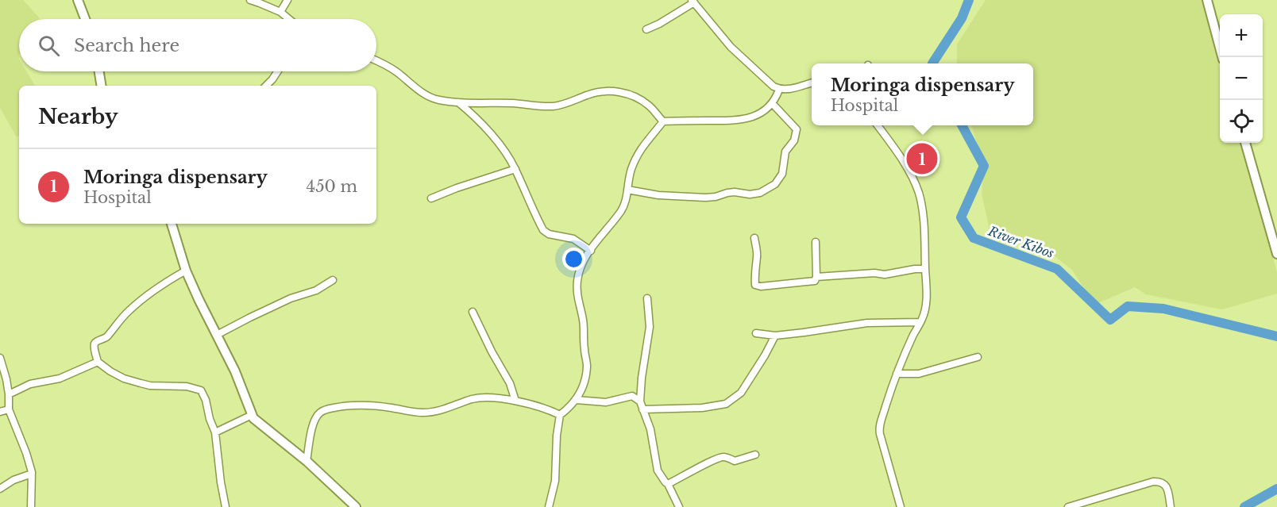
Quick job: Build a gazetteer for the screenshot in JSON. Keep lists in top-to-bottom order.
{
  "water": ["River Kibos"],
  "page": {
    "map_buttons": ["+", "−"],
    "search": "Search here",
    "popup": ["Moringa dispensary", "Hospital"],
    "heading": "Nearby",
    "pins": "1",
    "list": [
      {
        "mark": "1",
        "name": "Moringa dispensary",
        "note": "Hospital",
        "value": "450 m"
      }
    ]
  }
}
